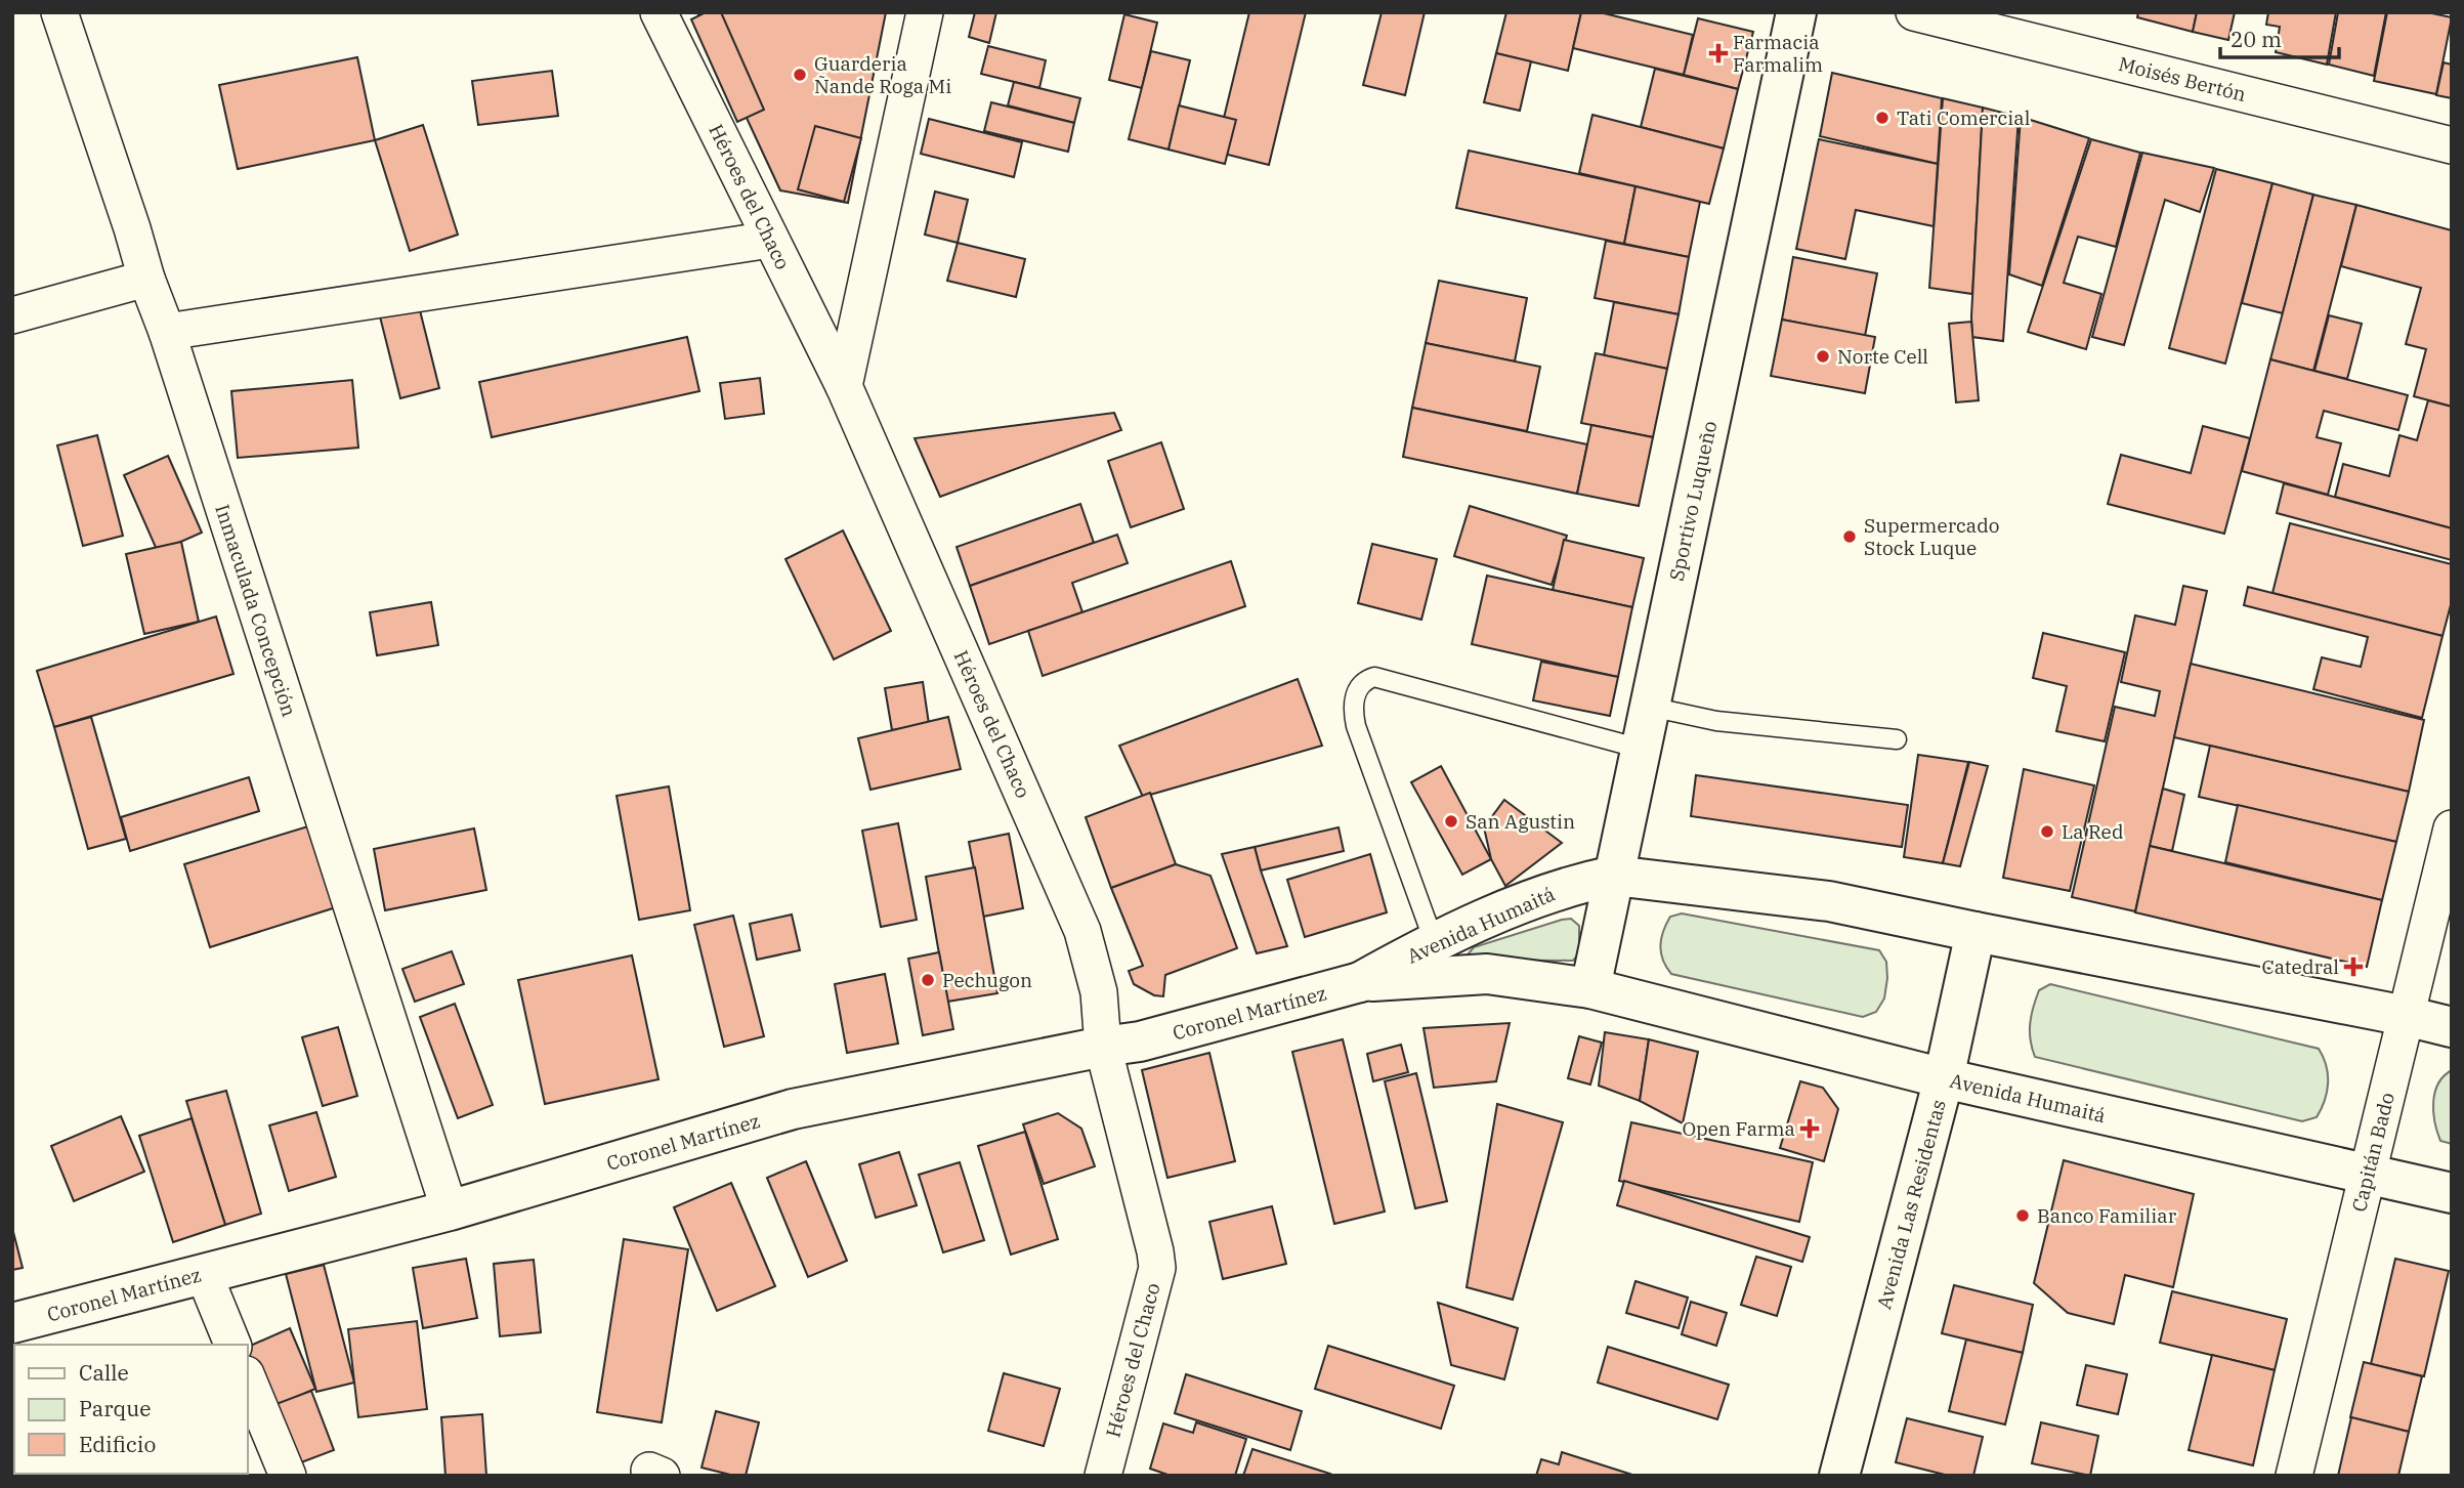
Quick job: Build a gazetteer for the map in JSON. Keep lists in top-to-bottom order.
{
  "streets": {
    "main road": [
      "Sportivo Luqueño",
      "Avenida Humaitá",
      "Coronel Martínez",
      "Avenida Las Residentas"
    ],
    "street": [
      "Moisés Bertón",
      "Héroes del Chaco",
      "Inmaculada Concepción",
      "Capitán Bado"
    ]
  },
  "crossings": [
    ["Héroes del Chaco", "Coronel Martínez"],
    ["Sportivo Luqueño", "Avenida Humaitá"],
    ["Inmaculada Concepción", "Coronel Martínez"],
    ["Avenida Humaitá", "Coronel Martínez"],
    ["Avenida Humaitá", "Capitán Bado"],
    ["Avenida Humaitá", "Avenida Las Residentas"]
  ],
  "places": {
    "health": ["Farmacia Farmalim", "Catedral", "Open Farma"],
    "other": [
      "Guarderia Ñande Roga Mi",
      "Tati Comercial",
      "Norte Cell",
      "Supermercado Stock Luque",
      "San Agustin",
      "La Red",
      "Pechugon",
      "Banco Familiar"
    ]
  },
  "legend": ["Calle", "Parque", "Edificio"],
  "scale_bar": "20 m"
}
